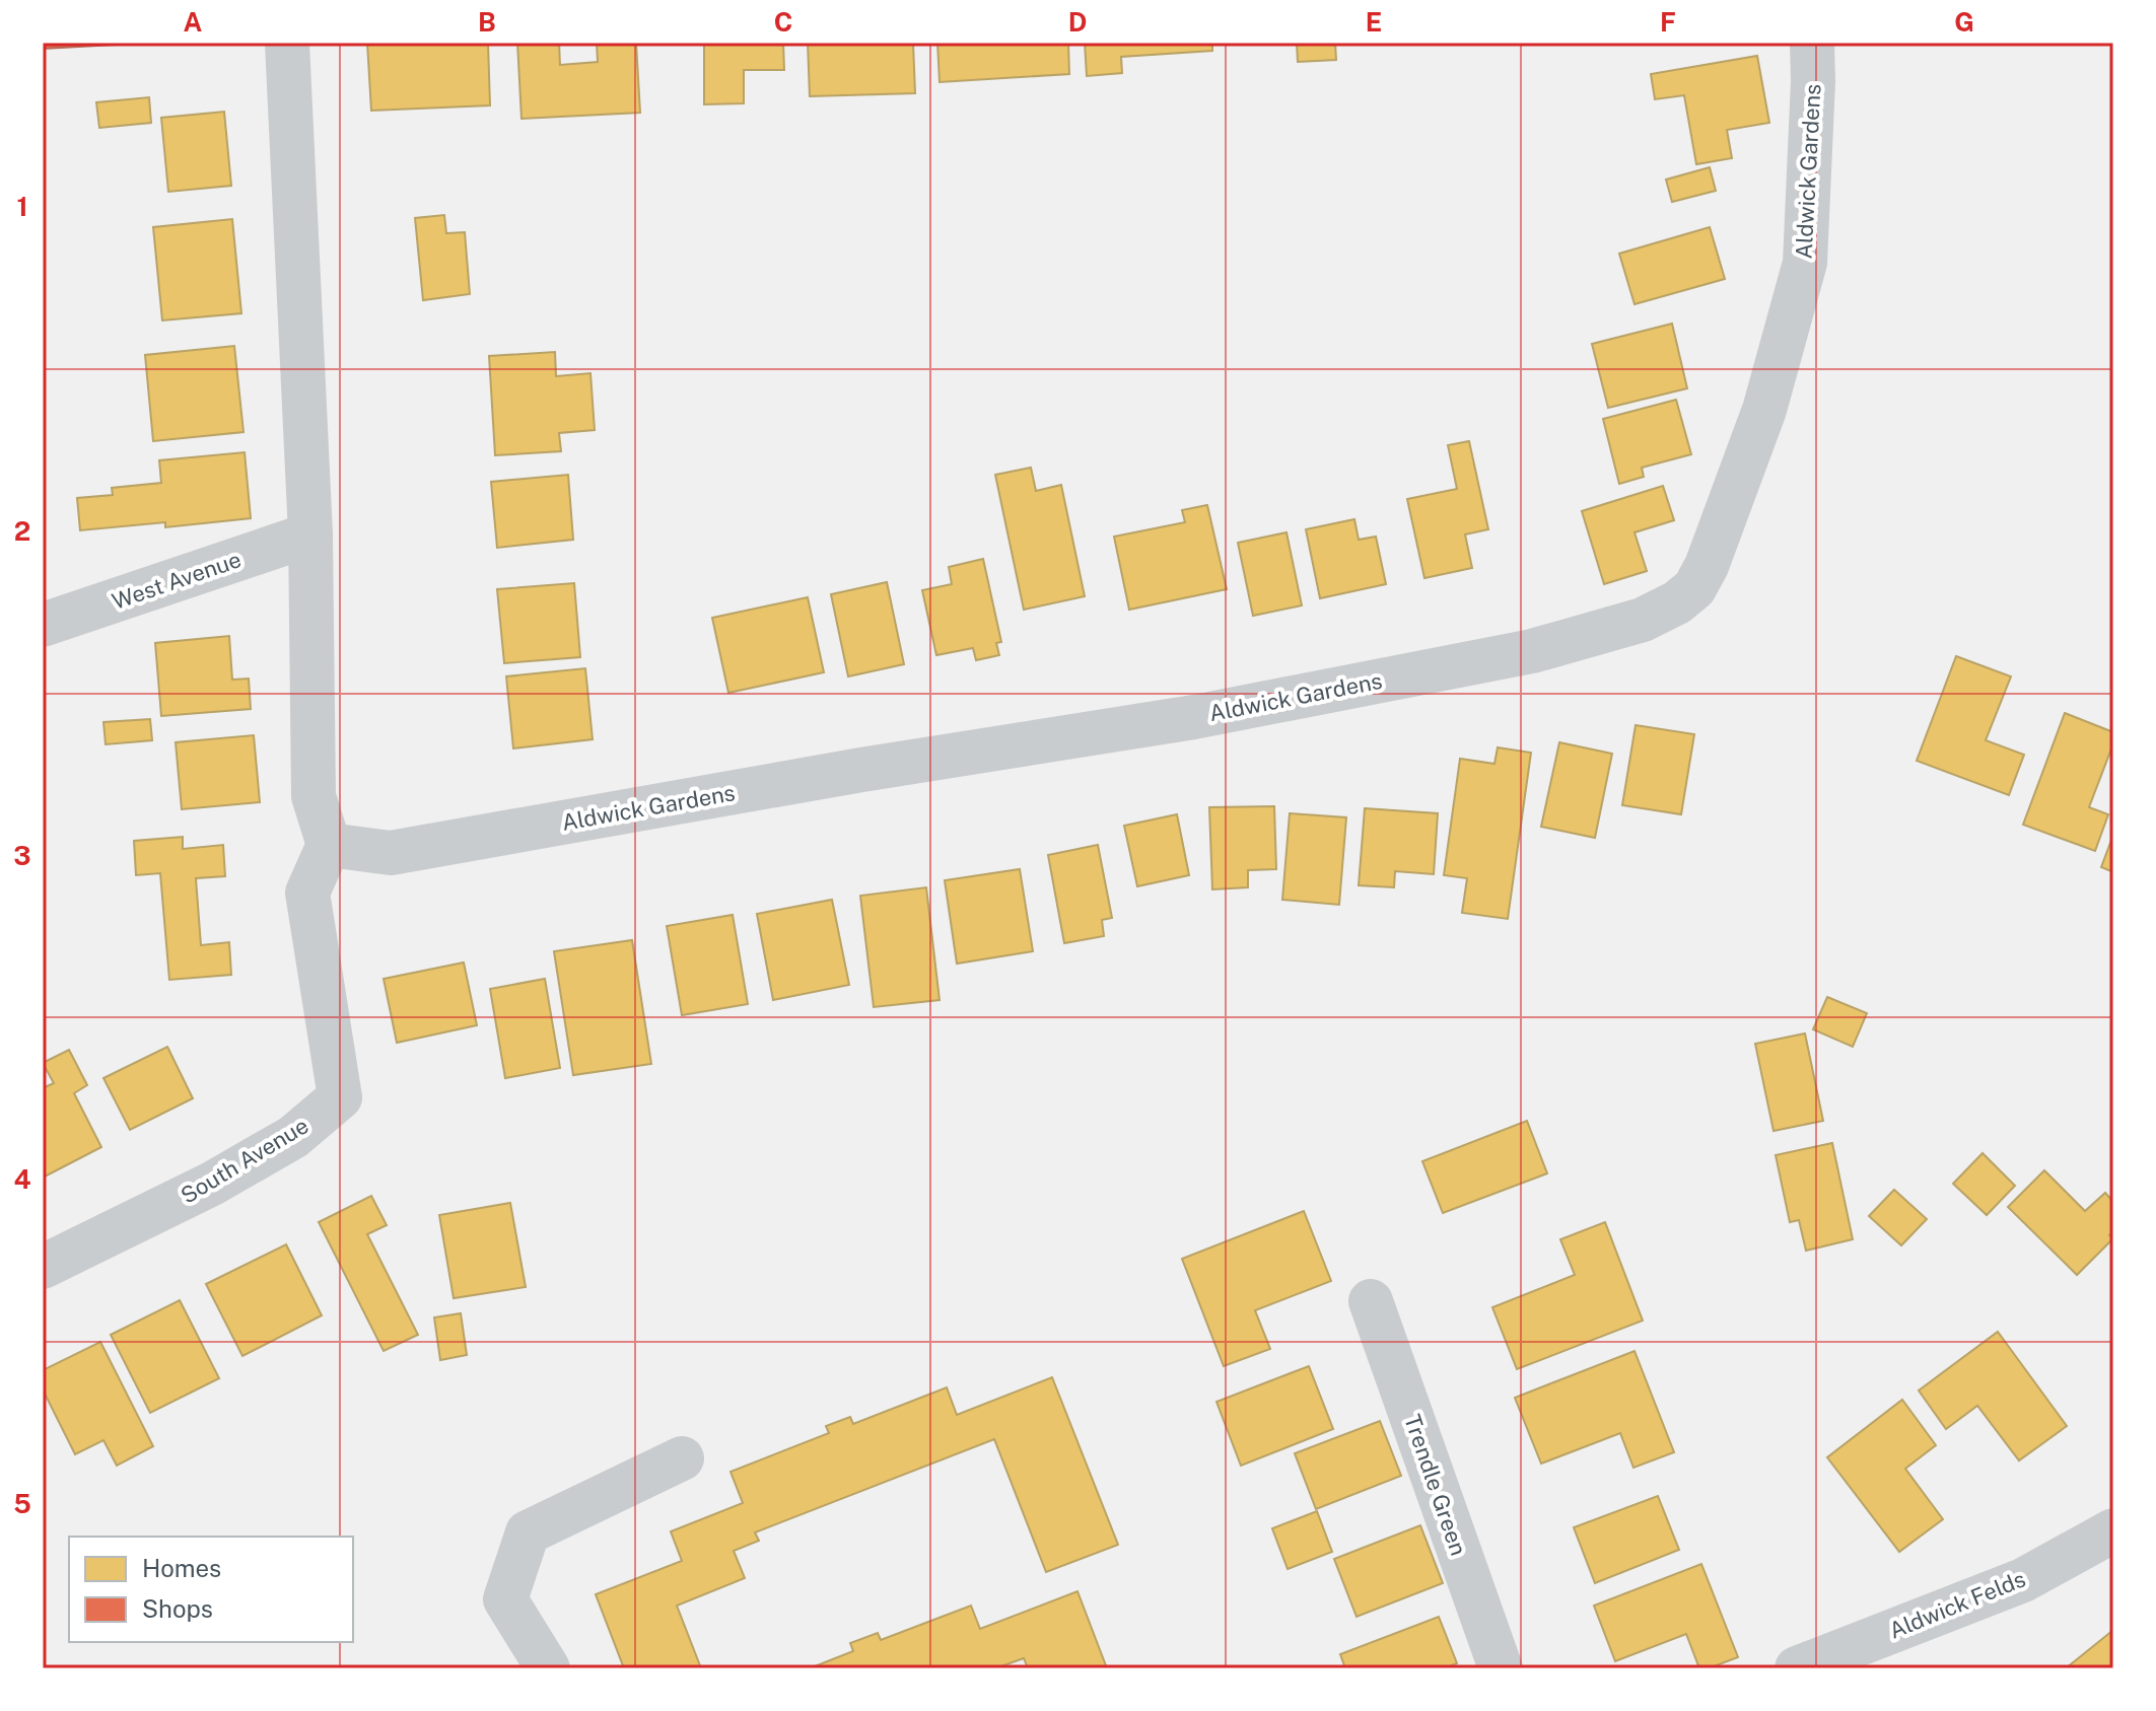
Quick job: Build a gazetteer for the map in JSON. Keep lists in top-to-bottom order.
{
  "streets": {
    "street": [
      "Aldwick Gardens",
      "West Avenue",
      "South Avenue",
      "Trendle Green",
      "Aldwick Felds"
    ]
  },
  "crossings": [
    ["Aldwick Gardens", "South Avenue"]
  ],
  "legend": ["Homes", "Shops"],
  "grid": {
    "columns": [
      "A",
      "B",
      "C",
      "D",
      "E",
      "F",
      "G"
    ],
    "rows": [
      "1",
      "2",
      "3",
      "4",
      "5"
    ]
  }
}
